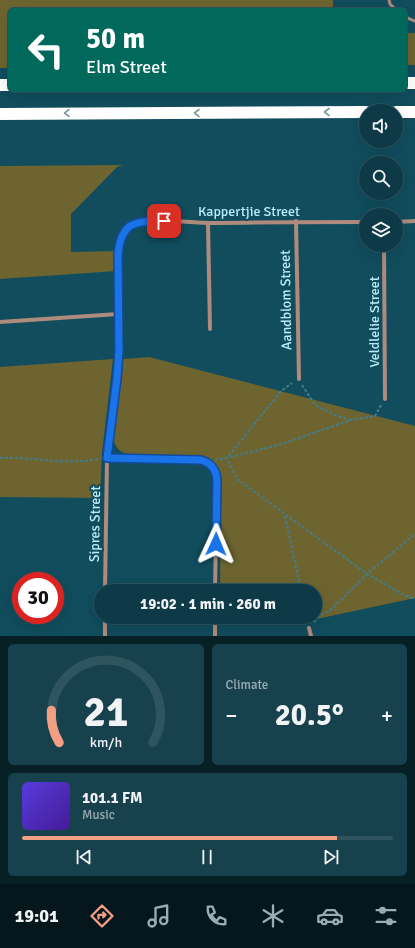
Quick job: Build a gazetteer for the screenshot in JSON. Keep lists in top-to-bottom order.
{
  "streets": {
    "street": [
      "Kappertjie Street",
      "Aandblom Street",
      "Veldlelie Street",
      "Sipres Street"
    ]
  },
  "crossings": [
    ["Kappertjie Street", "Aandblom Street"],
    ["Kappertjie Street", "Sipres Street"]
  ],
  "page": {
    "turn": ["50 m", "Elm Street"],
    "limit": "30",
    "trip": "19:02 · 1 min · 260 m",
    "tile": "Climate",
    "heat": ["−", "20.5°", "+"],
    "song": ["101.1 FM", "Music"],
    "tabs": "19:01",
    "gauge": ["21", "km/h"]
  }
}
